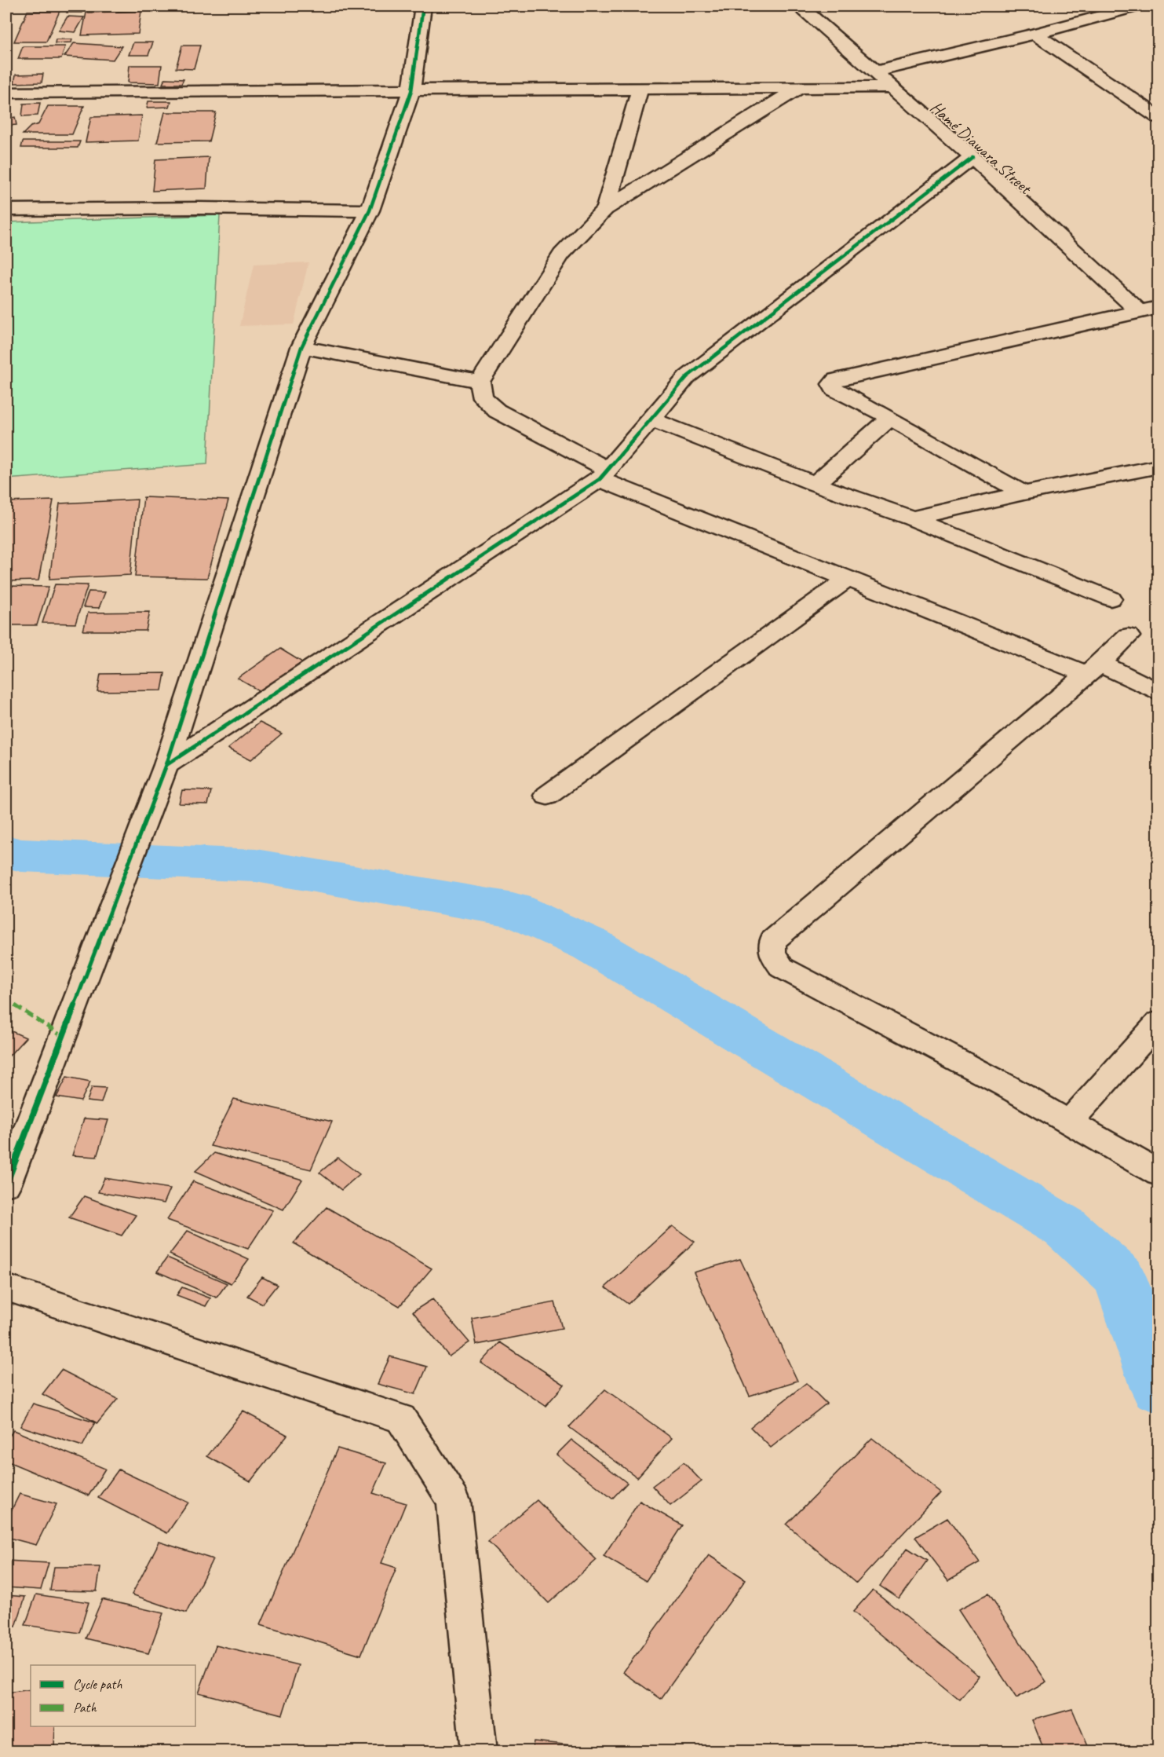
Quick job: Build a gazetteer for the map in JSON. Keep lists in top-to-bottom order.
{
  "streets": {
    "street": ["Hamé Diawara Street"]
  },
  "legend": ["Cycle path", "Path"]
}
